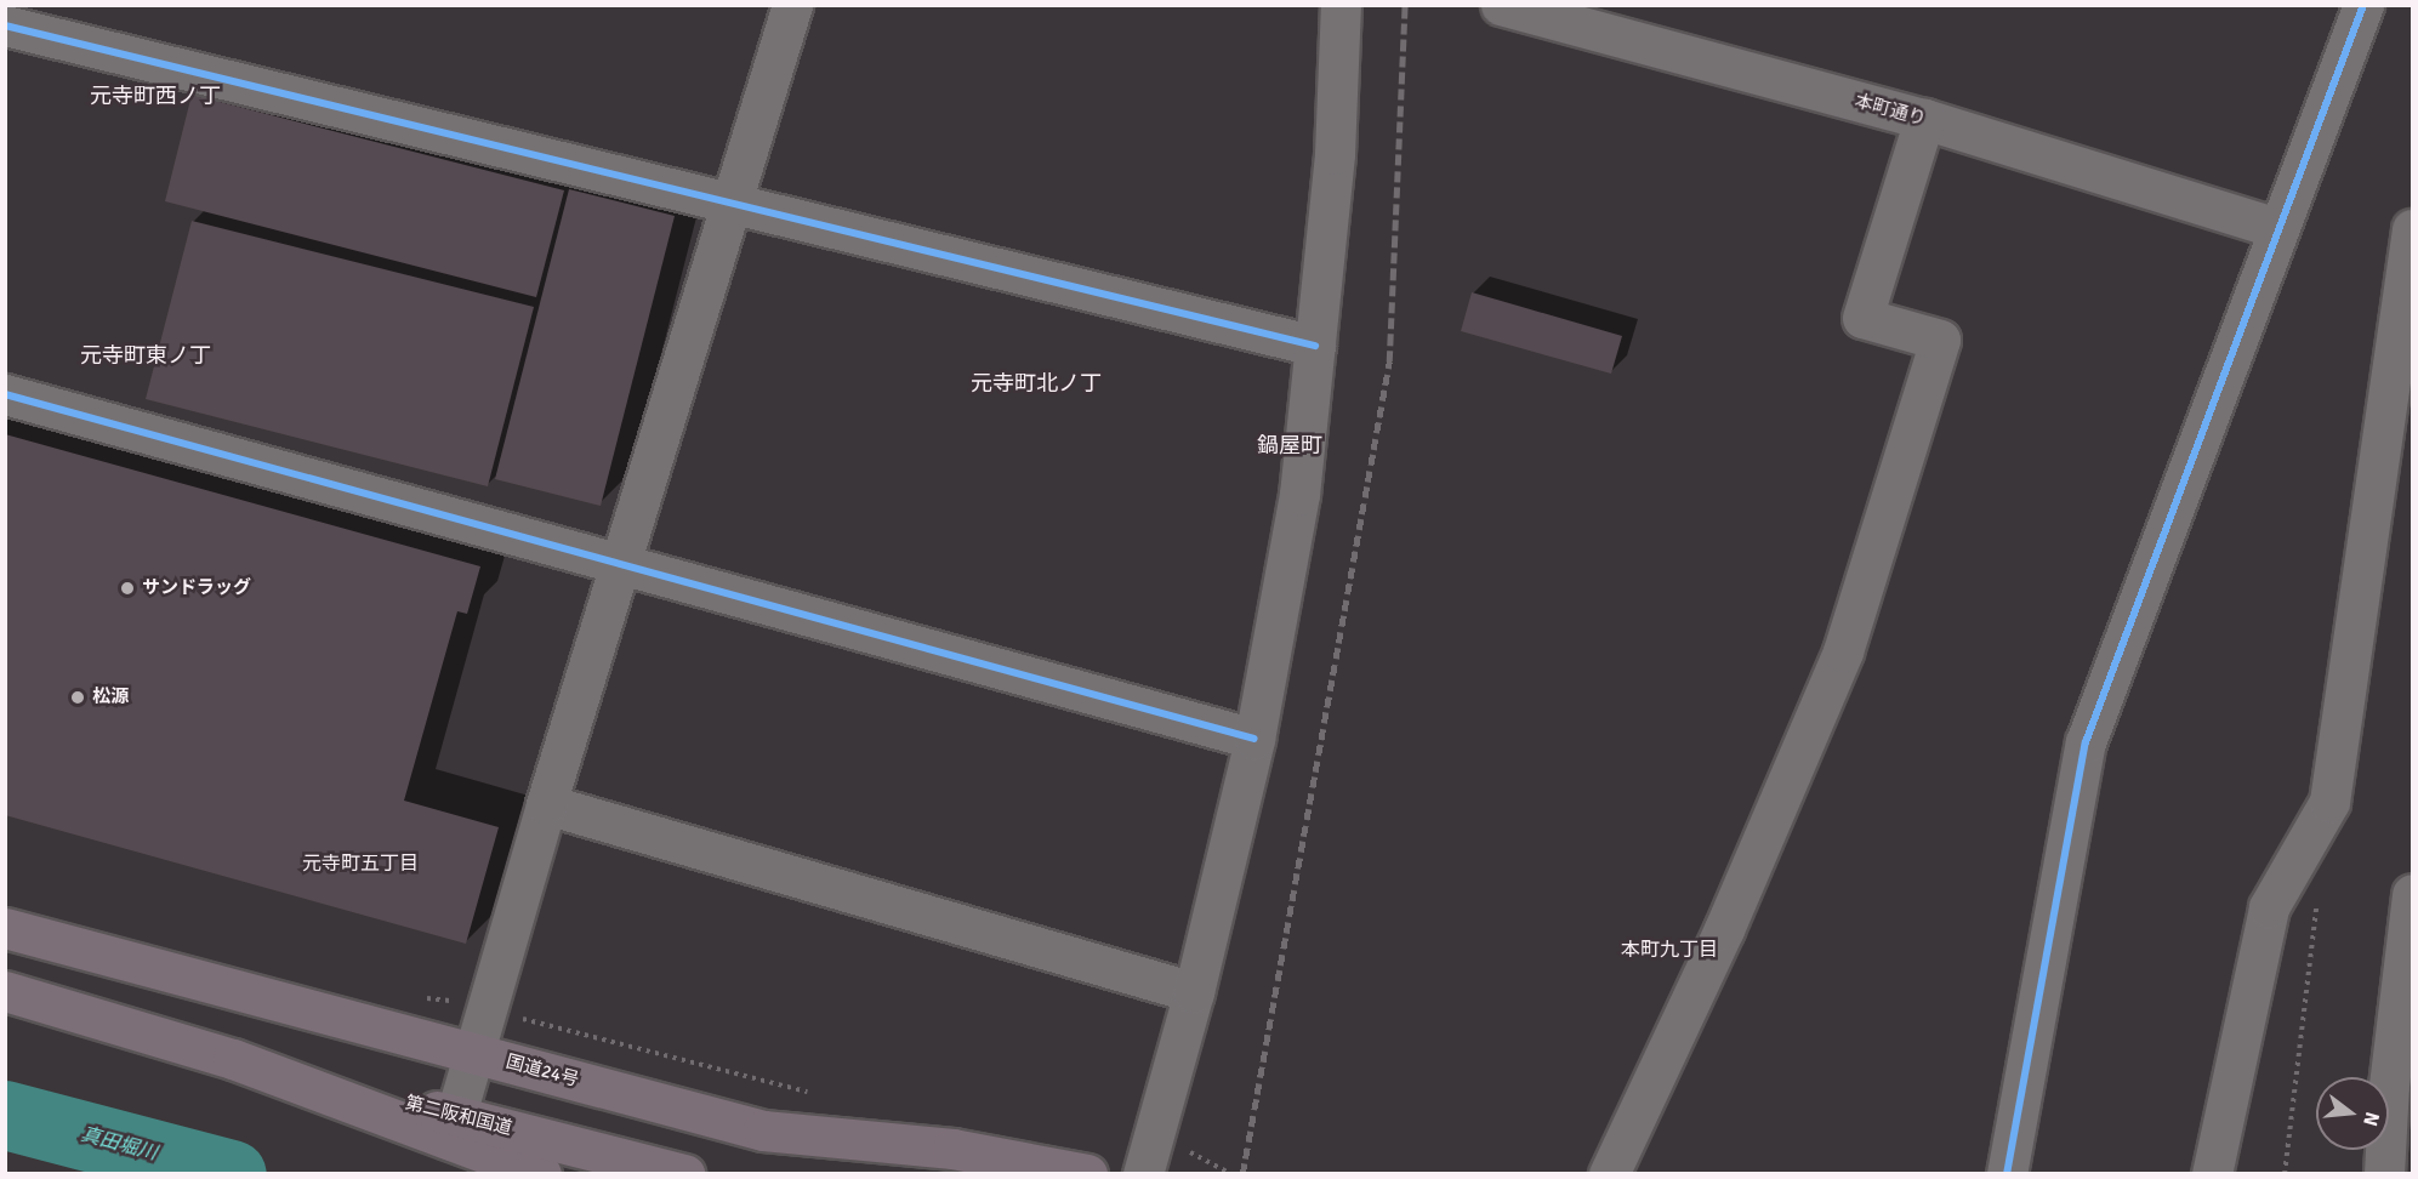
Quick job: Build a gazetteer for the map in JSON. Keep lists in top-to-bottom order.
{
  "streets": {
    "highway": ["国道24号", "第二阪和国道"],
    "street": ["本町通り"]
  },
  "districts": [
    "元寺町西ノ丁",
    "元寺町東ノ丁",
    "元寺町北ノ丁",
    "鍋屋町",
    "元寺町五丁目",
    "本町九丁目"
  ],
  "water": ["真田堀川"],
  "places": ["サンドラッグ", "松源"],
  "north": "right"
}
